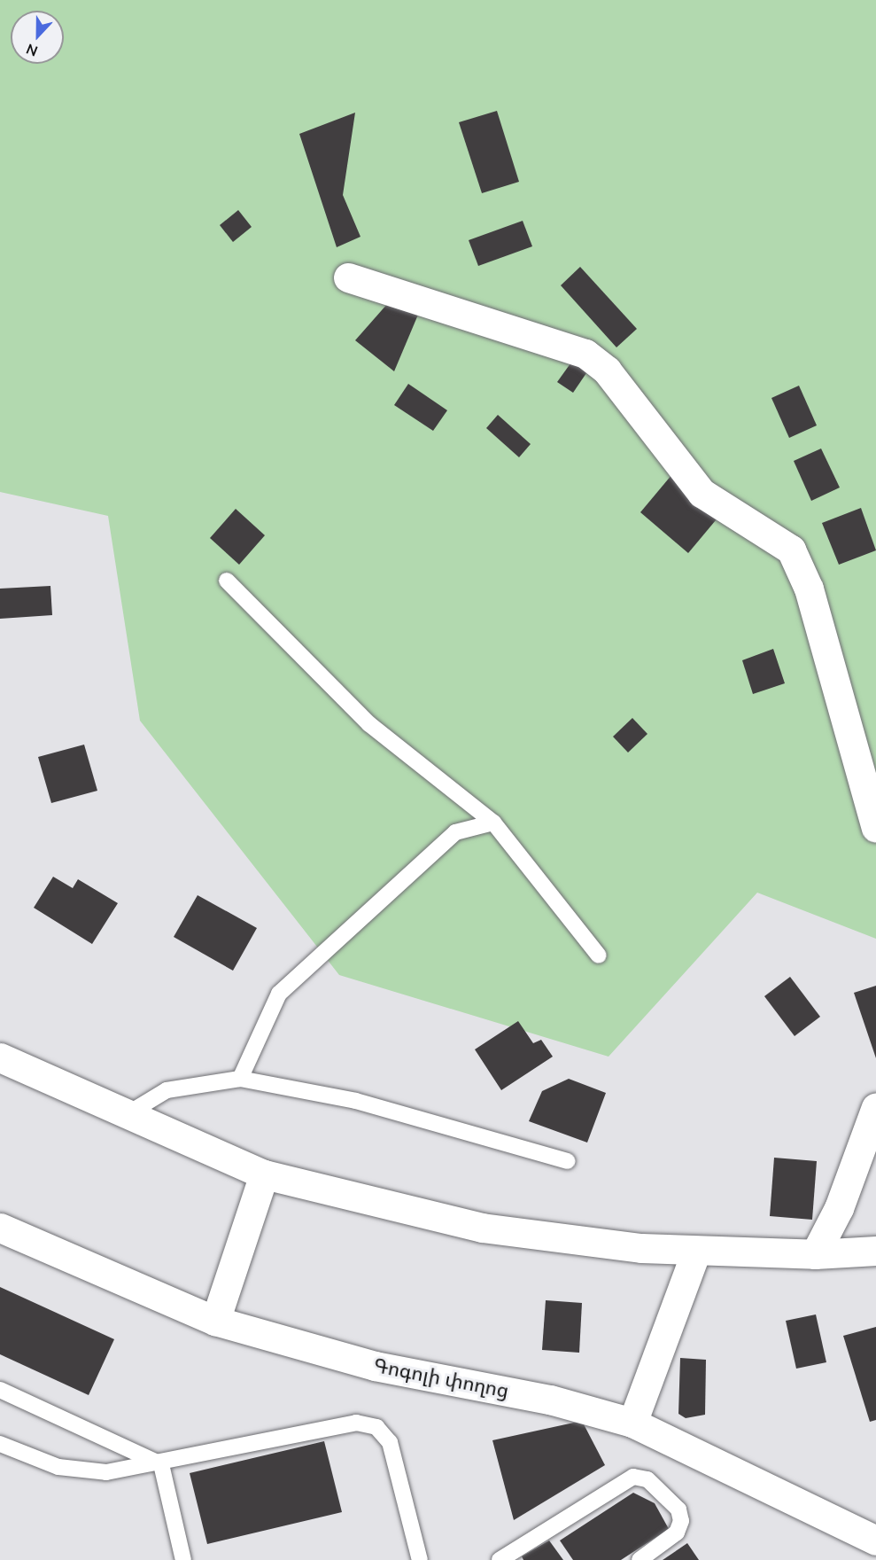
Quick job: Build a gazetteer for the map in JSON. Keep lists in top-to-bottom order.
{
  "streets": {
    "street": ["Գոգոլի փողոց"]
  },
  "north": "bottom"
}
